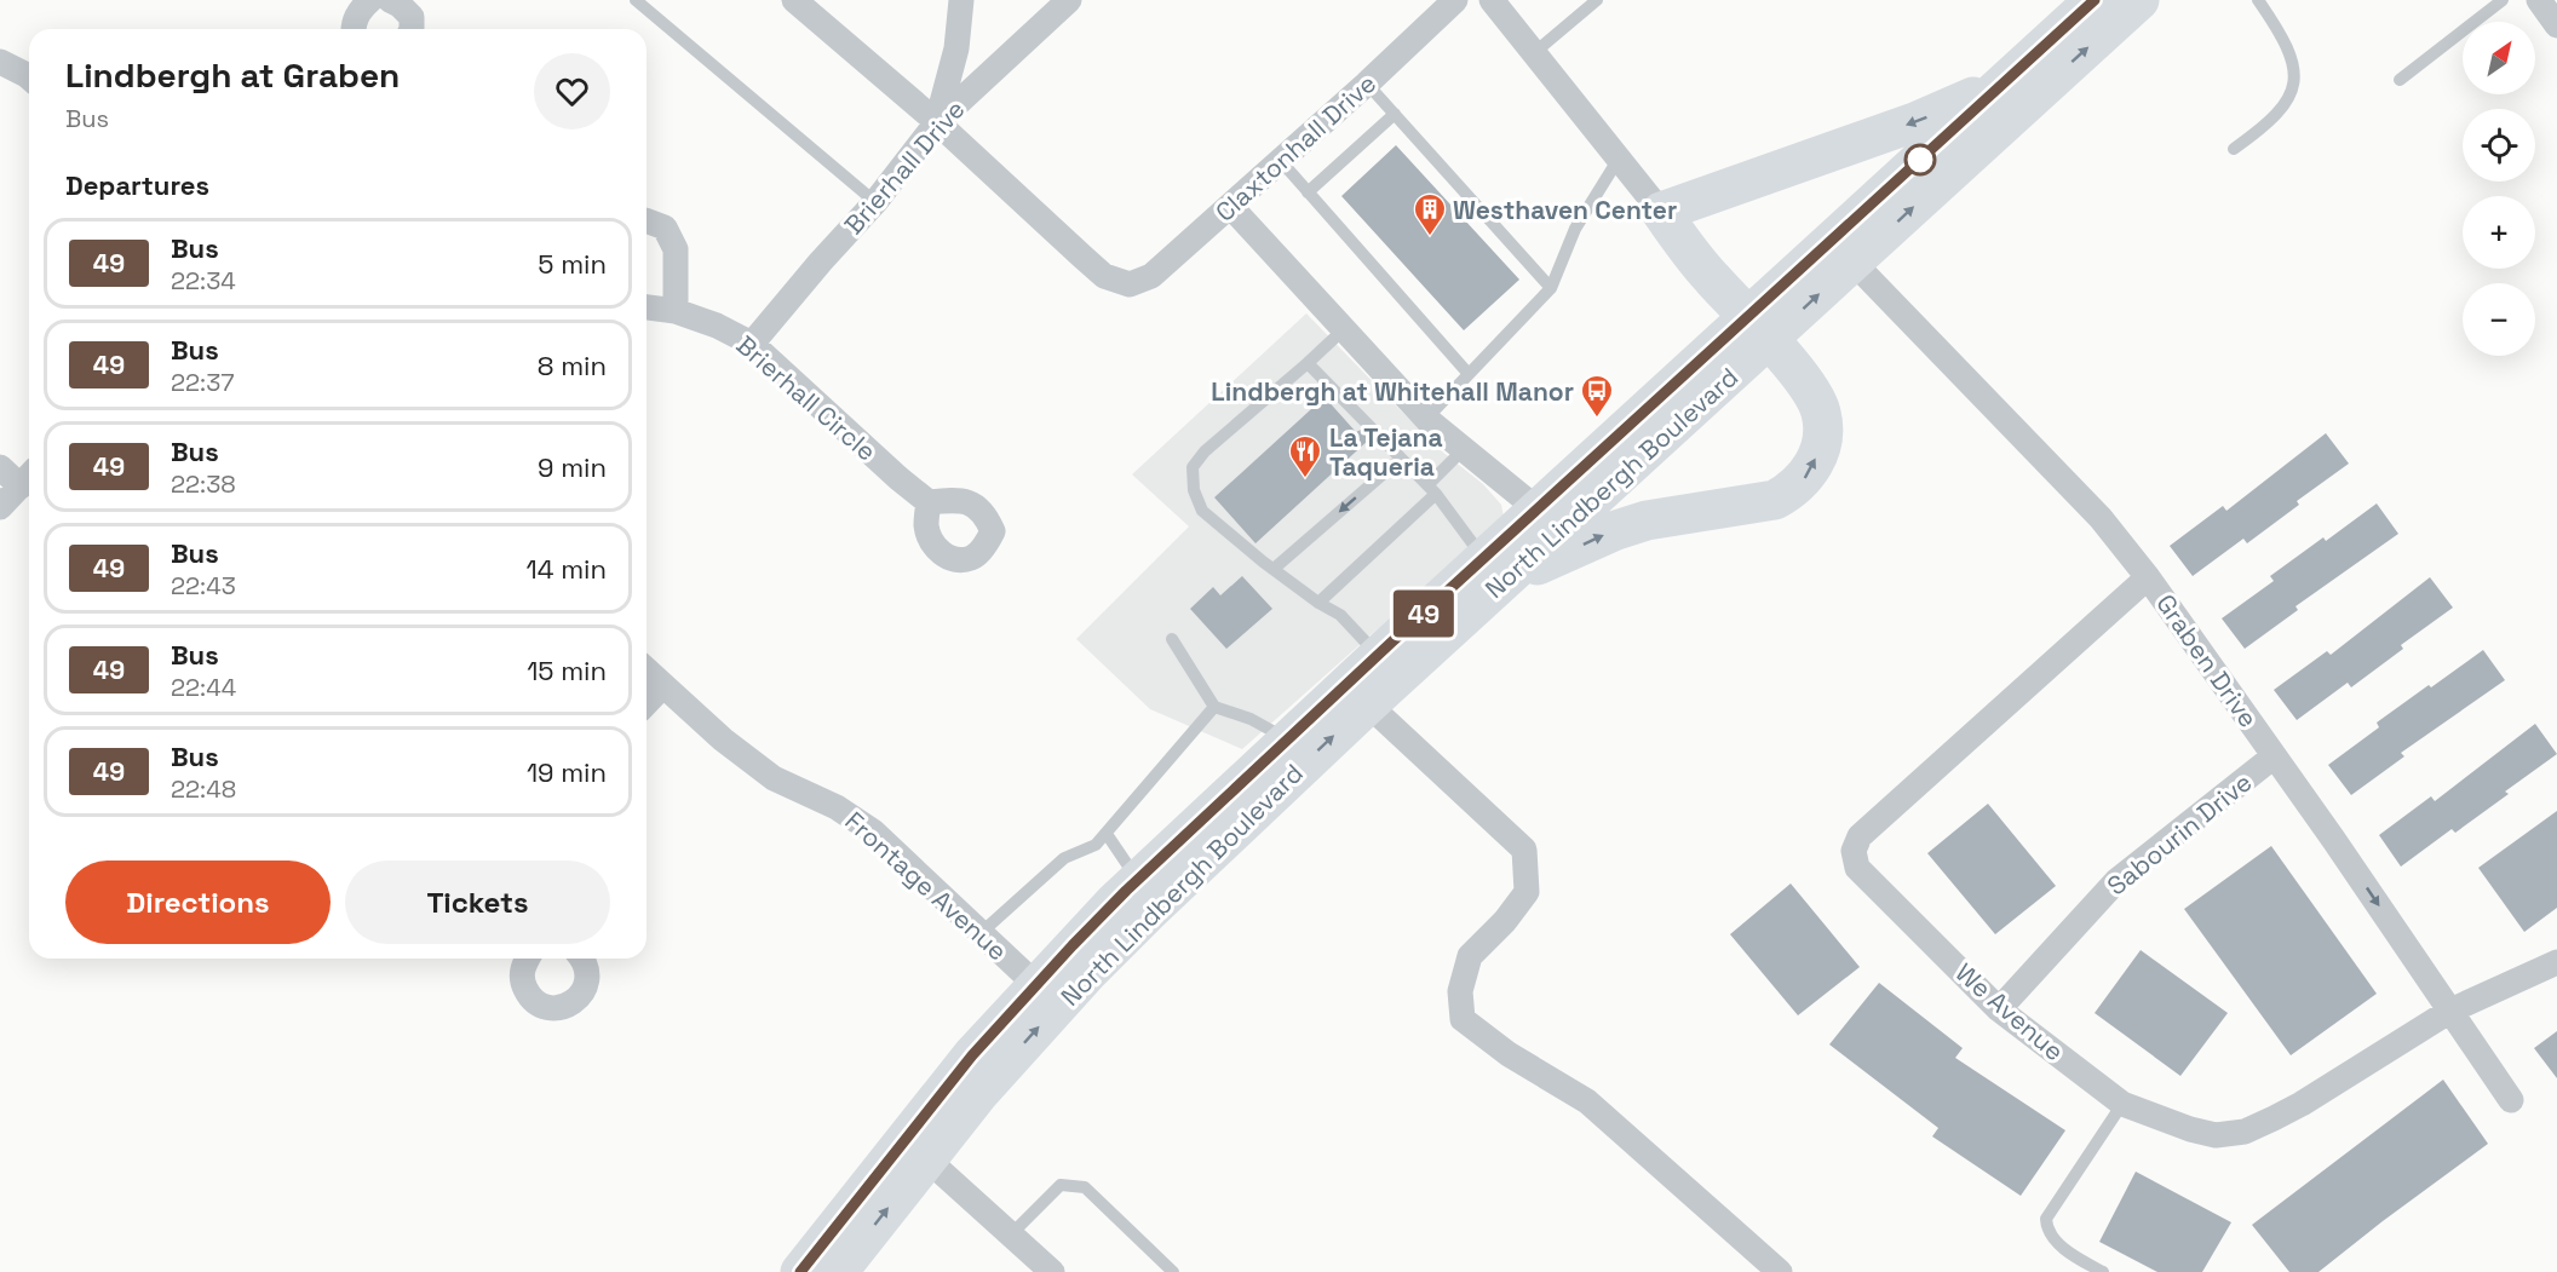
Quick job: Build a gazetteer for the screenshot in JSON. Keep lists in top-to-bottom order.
{
  "streets": {
    "highway": ["North Lindbergh Boulevard"],
    "street": [
      "Claxtonhall Drive",
      "Brierhall Drive",
      "Brierhall Circle",
      "Graben Drive",
      "Sabourin Drive",
      "Frontage Avenue",
      "We Avenue"
    ]
  },
  "crossings": [
    ["Claxtonhall Drive", "Brierhall Drive"],
    ["Brierhall Drive", "Brierhall Circle"],
    ["North Lindbergh Boulevard", "Graben Drive"],
    ["North Lindbergh Boulevard", "Frontage Avenue"],
    ["Graben Drive", "Sabourin Drive"],
    ["Graben Drive", "We Avenue"],
    ["Sabourin Drive", "We Avenue"]
  ],
  "places": {
    "building": ["Westhaven Center"],
    "bus stop": ["Lindbergh at Whitehall Manor"],
    "restaurant": ["La Tejana Taqueria"]
  },
  "lines": ["bus line 49"],
  "north": "top right",
  "page": {
    "on_map": "49",
    "map_buttons": ["+", "−"],
    "heading": [
      ["Lindbergh at Graben", "Bus"],
      "Departures"
    ],
    "list": [
      {
        "mark": "49",
        "name": "Bus",
        "note": "22:34",
        "value": "5 min"
      },
      {
        "mark": "49",
        "name": "Bus",
        "note": "22:37",
        "value": "8 min"
      },
      {
        "mark": "49",
        "name": "Bus",
        "note": "22:38",
        "value": "9 min"
      },
      {
        "mark": "49",
        "name": "Bus",
        "note": "22:43",
        "value": "14 min"
      },
      {
        "mark": "49",
        "name": "Bus",
        "note": "22:44",
        "value": "15 min"
      },
      {
        "mark": "49",
        "name": "Bus",
        "note": "22:48",
        "value": "19 min"
      }
    ],
    "buttons": ["Directions", "Tickets"]
  }
}
